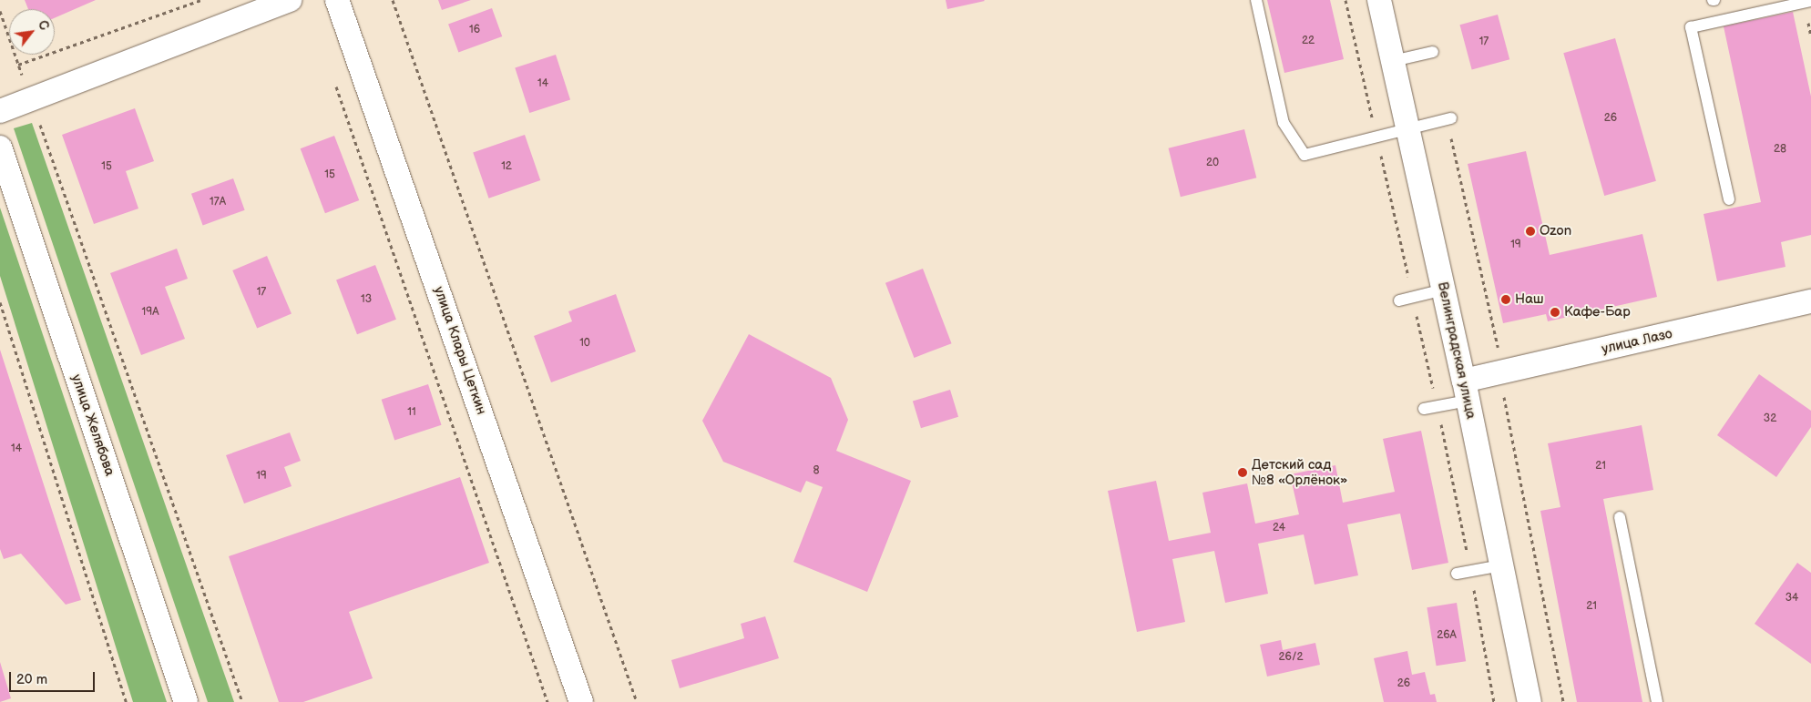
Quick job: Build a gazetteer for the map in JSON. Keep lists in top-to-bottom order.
{
  "streets": {
    "street": [
      "улица Лазо",
      "улица Клары Цеткин",
      "Велинградская улица",
      "улица Желябова"
    ]
  },
  "crossings": [
    ["улица Лазо", "Велинградская улица"]
  ],
  "places": [
    "Ozon",
    "Наш",
    "Кафе-Бар",
    "Детский сад №8 «Орлёнок»"
  ],
  "house_numbers": [
    "16",
    "22",
    "17",
    "14",
    "26",
    "28",
    "20",
    "15",
    "12",
    "15",
    "17А",
    "19",
    "17",
    "13",
    "19А",
    "10",
    "11",
    "32",
    "14",
    "21",
    "8",
    "19",
    "24",
    "34",
    "21",
    "26А",
    "26/2",
    "26"
  ],
  "scale_bar": "20 m",
  "north": "top right"
}
